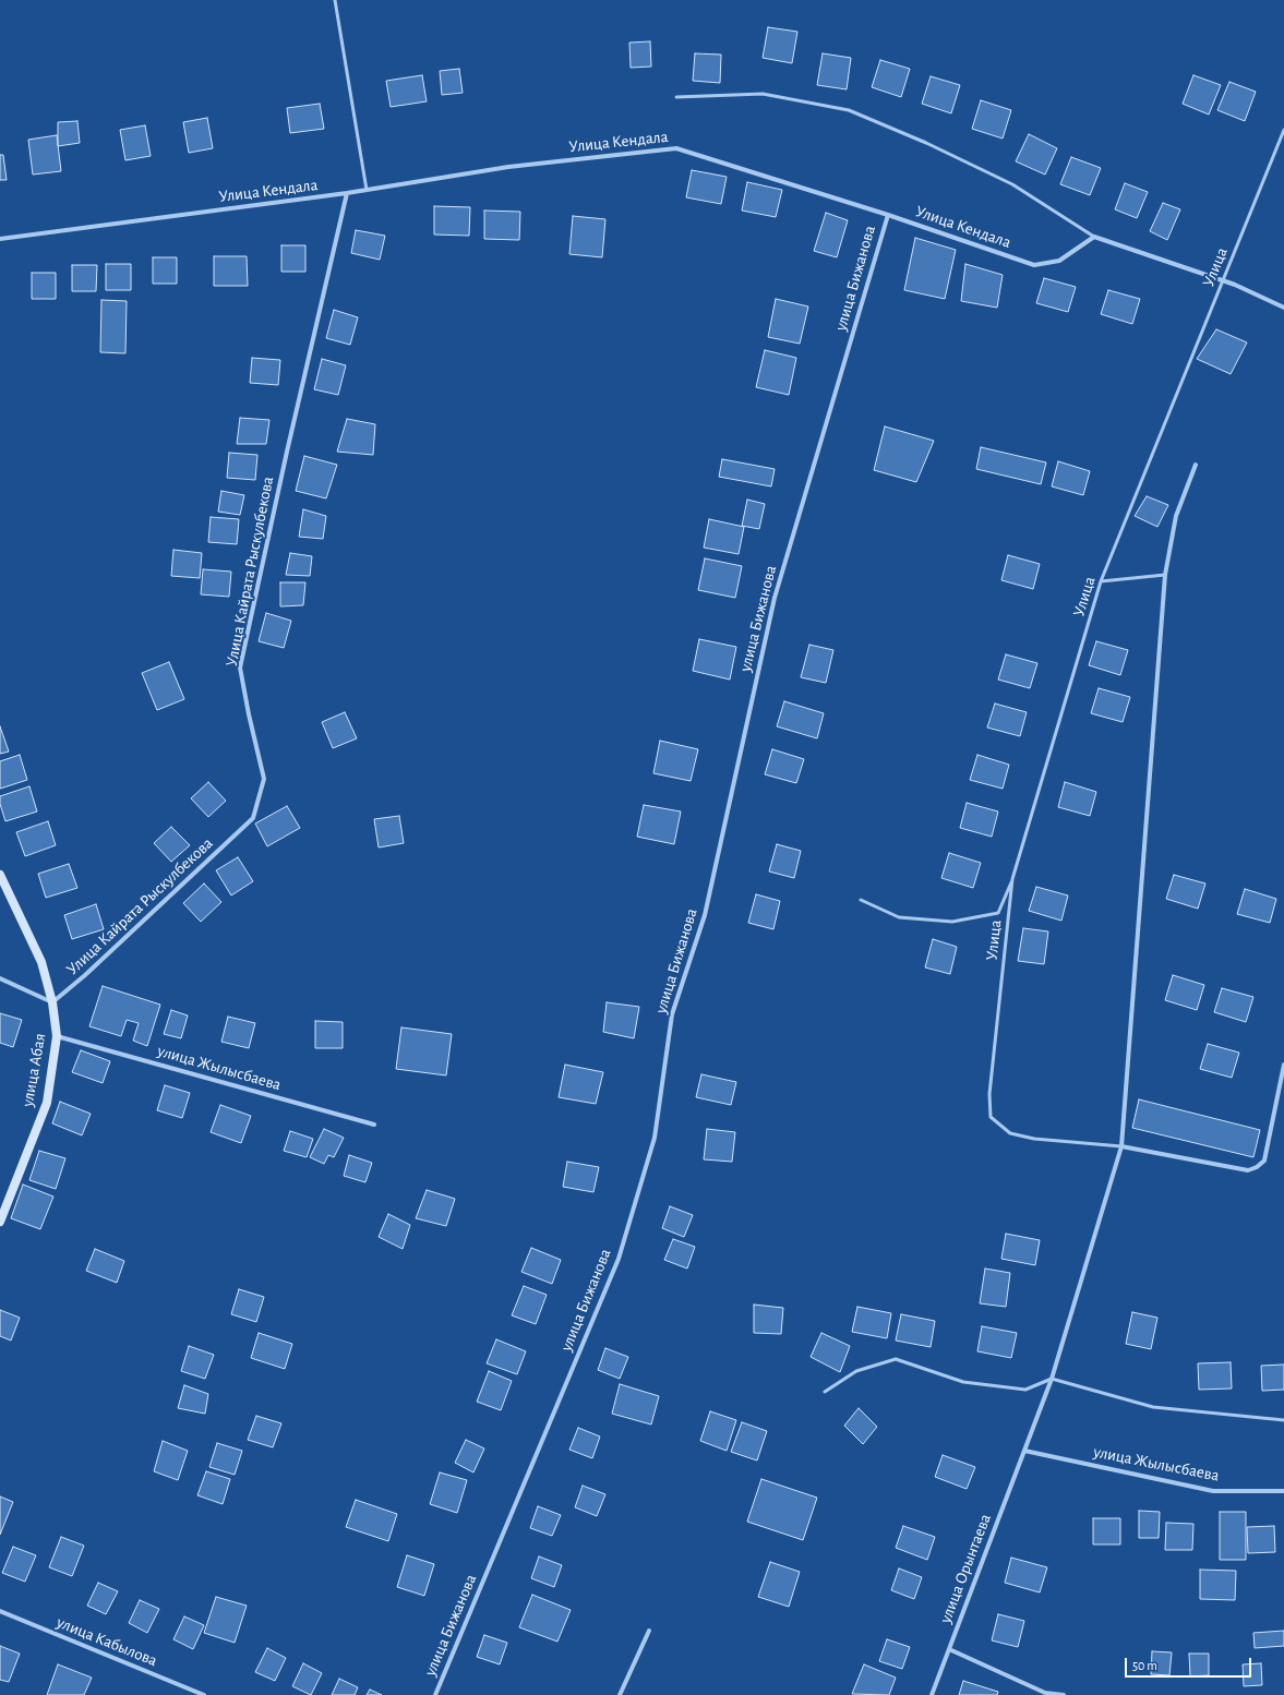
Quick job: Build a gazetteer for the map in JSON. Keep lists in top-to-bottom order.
{
  "streets": {
    "street": [
      "Улица Кендала",
      "улица Бижанова",
      "Улица Кайрата Рыскулбекова",
      "улица Жылысбаева",
      "улица Абая",
      "улица Орынтаева",
      "улица Кабылова"
    ],
    "lane": ["Улица"]
  },
  "crossings": [
    ["Улица Кендала", "улица Бижанова"],
    ["Улица Кендала", "Улица Кайрата Рыскулбекова"],
    ["Улица", "улица Орынтаева"],
    ["Улица Кайрата Рыскулбекова", "улица Абая"],
    ["улица Жылысбаева", "улица Абая"],
    ["улица Жылысбаева", "улица Орынтаева"]
  ],
  "scale_bar": "50 m"
}
